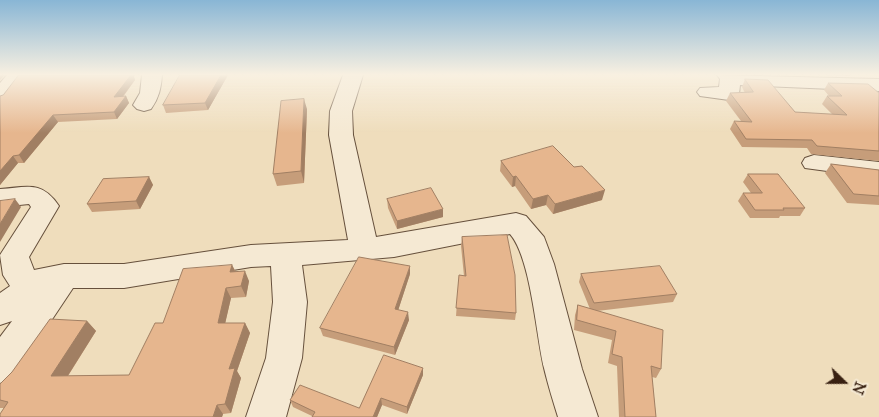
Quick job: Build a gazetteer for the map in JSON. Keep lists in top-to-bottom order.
{
  "north": "right"
}
